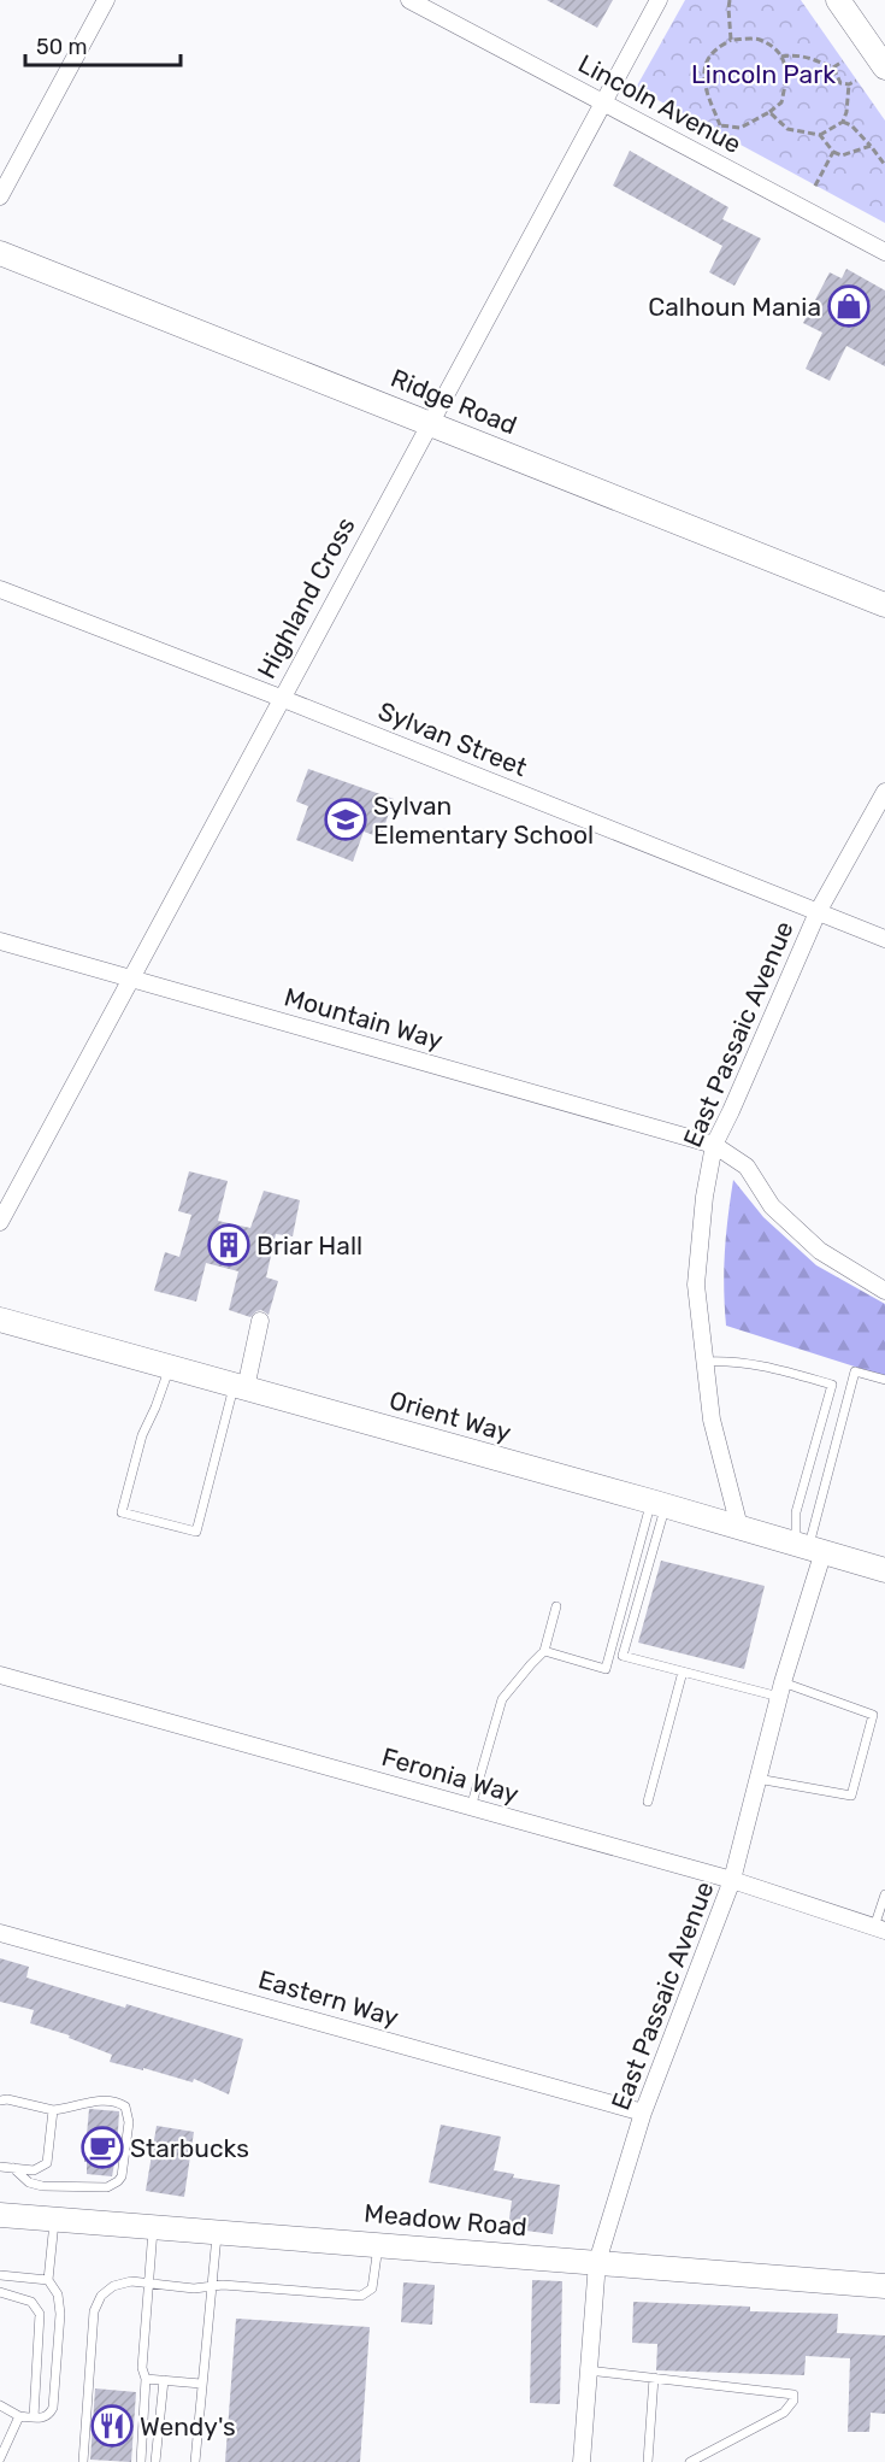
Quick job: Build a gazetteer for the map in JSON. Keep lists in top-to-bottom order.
{
  "streets": {
    "street": [
      "Lincoln Avenue",
      "Ridge Road",
      "Highland Cross",
      "Sylvan Street",
      "Mountain Way",
      "East Passaic Avenue",
      "Orient Way",
      "Feronia Way",
      "Eastern Way",
      "Meadow Road"
    ]
  },
  "crossings": [
    ["Lincoln Avenue", "Highland Cross"],
    ["Ridge Road", "Highland Cross"],
    ["Highland Cross", "Sylvan Street"],
    ["Highland Cross", "Mountain Way"],
    ["Sylvan Street", "East Passaic Avenue"],
    ["Mountain Way", "East Passaic Avenue"],
    ["East Passaic Avenue", "Orient Way"],
    ["East Passaic Avenue", "Feronia Way"],
    ["East Passaic Avenue", "Eastern Way"],
    ["East Passaic Avenue", "Meadow Road"]
  ],
  "parks": ["Lincoln Park"],
  "places": {
    "shop": ["Calhoun Mania"],
    "school or university": ["Sylvan Elementary School"],
    "building": ["Briar Hall"],
    "cafe": ["Starbucks"],
    "restaurant": ["Wendy's"]
  },
  "scale_bar": "50 m"
}
